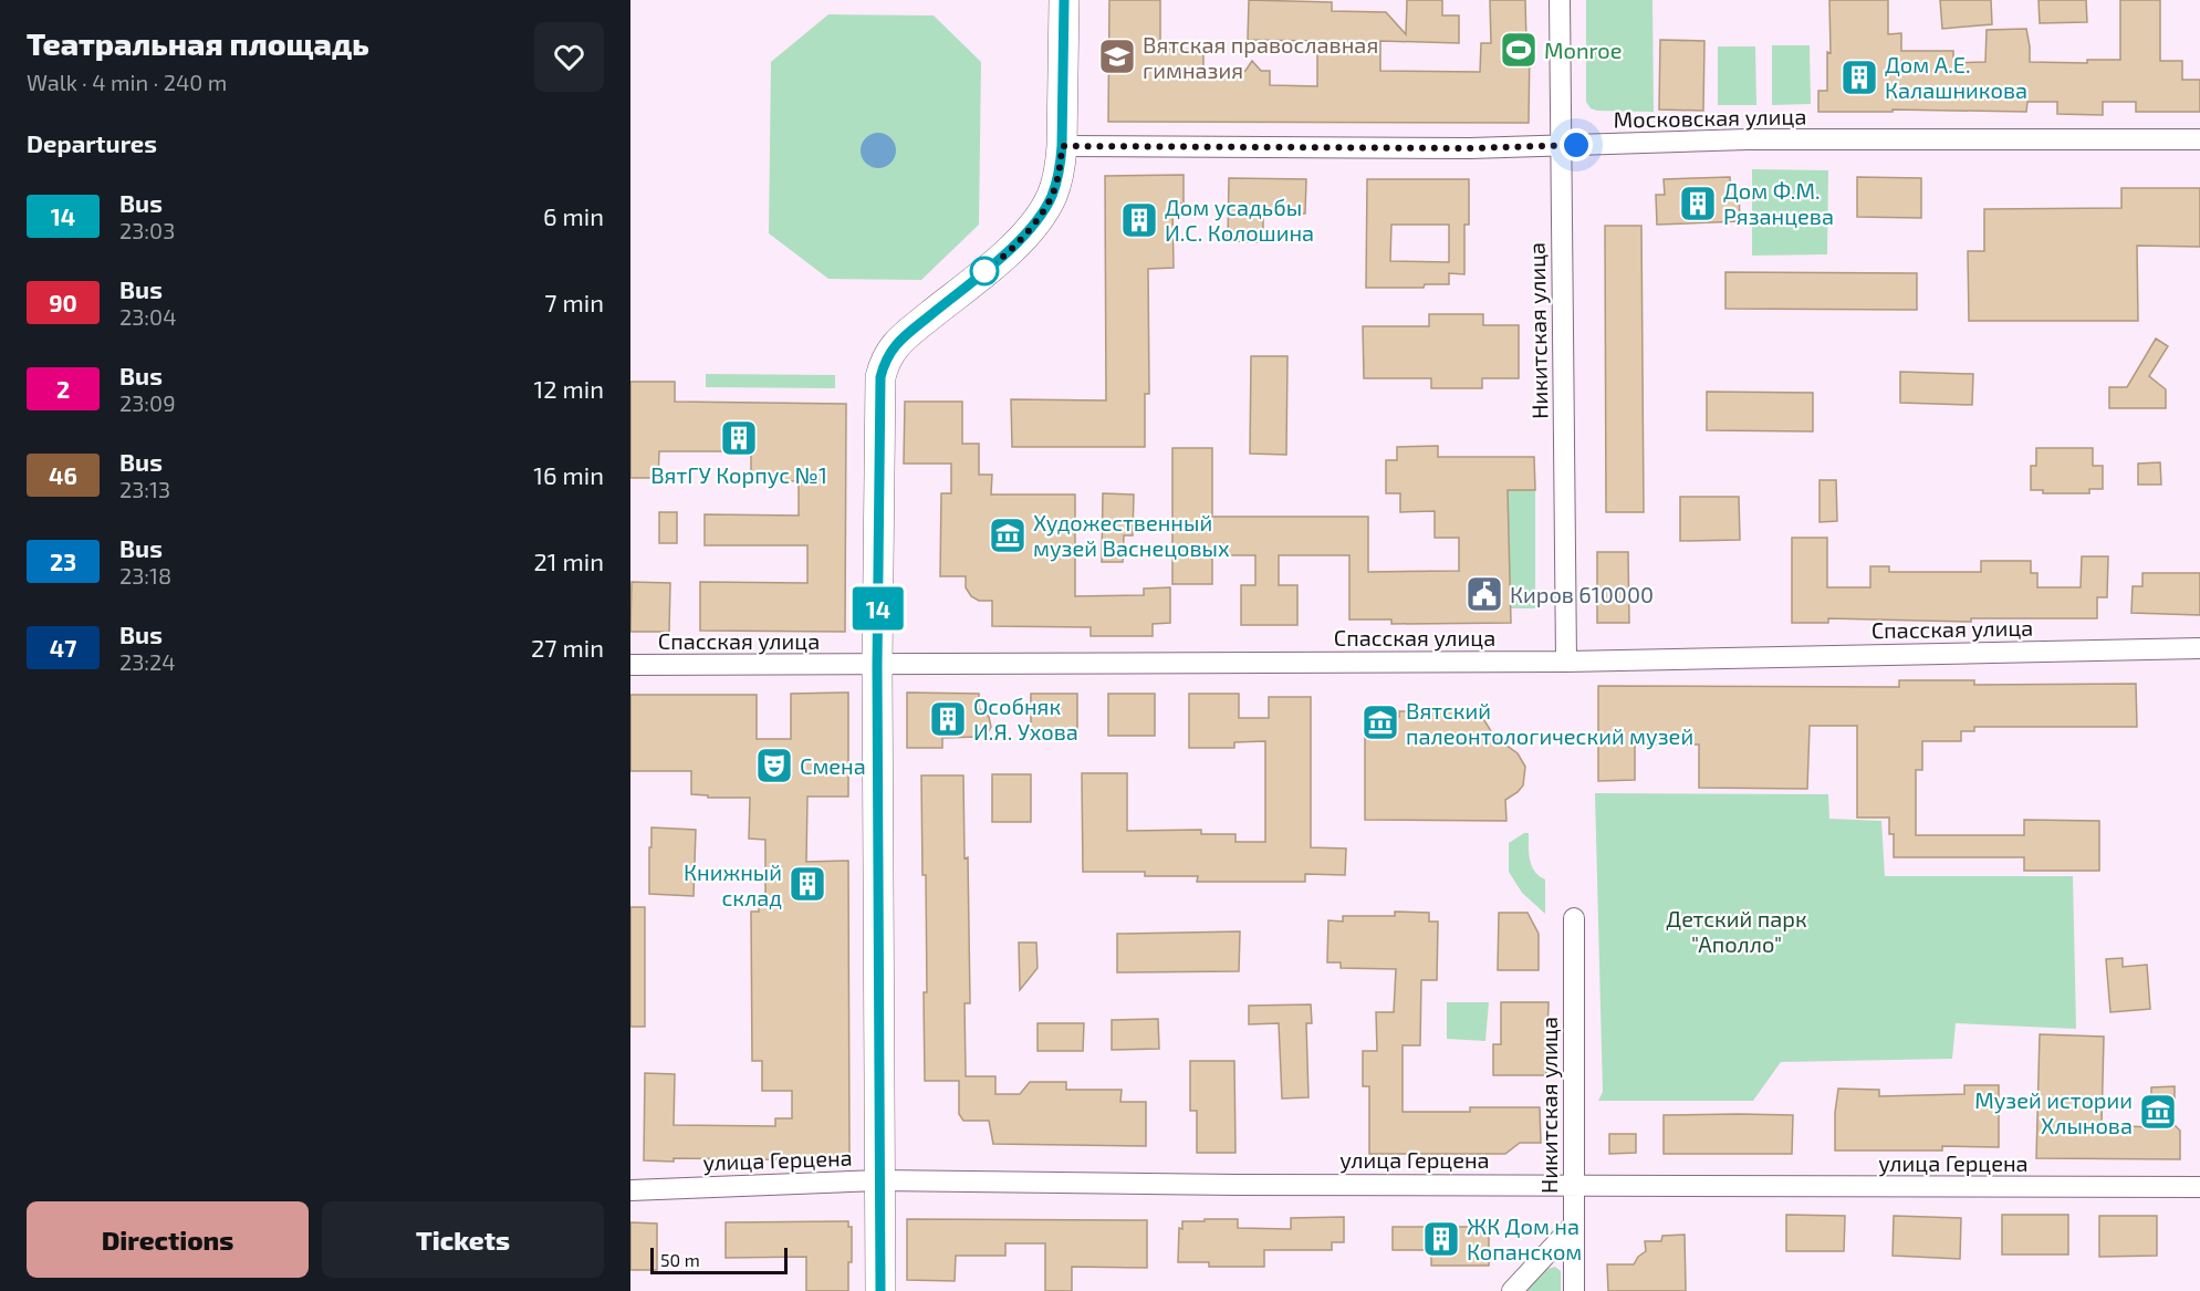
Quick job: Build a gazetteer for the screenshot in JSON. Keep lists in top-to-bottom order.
{
  "streets": {
    "street": [
      "Московская улица",
      "Никитская улица",
      "Спасская улица",
      "улица Герцена"
    ]
  },
  "crossings": [
    ["Московская улица", "Никитская улица"],
    ["Никитская улица", "Спасская улица"],
    ["Никитская улица", "улица Герцена"]
  ],
  "parks": ["Детский парк \"Аполло\""],
  "places": {
    "sports": ["Monroe"],
    "school or university": ["Вятская православная гимназия"],
    "building": [
      "Дом А.Е. Калашникова",
      "Дом Ф.М. Рязанцева",
      "Дом усадьбы И.С. Колошина",
      "ВятГУ Корпус №1",
      "Особняк И.Я. Ухова",
      "Книжный склад",
      "ЖК Дом на Копанском"
    ],
    "museum": ["Художественный музей Васнецовых", "Вятский палеонтологический музей", "Музей истории Хлынова"],
    "public building": ["Киров 610000"],
    "theatre": ["Смена"]
  },
  "lines": ["bus line 14"],
  "scale_bar": "50 m",
  "page": {
    "heading": [
      ["Театральная площадь", "Walk · 4 min · 240 m"],
      "Departures"
    ],
    "on_map": "14",
    "list": [
      {
        "mark": "14",
        "name": "Bus",
        "note": "23:03",
        "value": "6 min"
      },
      {
        "mark": "90",
        "name": "Bus",
        "note": "23:04",
        "value": "7 min"
      },
      {
        "mark": "2",
        "name": "Bus",
        "note": "23:09",
        "value": "12 min"
      },
      {
        "mark": "46",
        "name": "Bus",
        "note": "23:13",
        "value": "16 min"
      },
      {
        "mark": "23",
        "name": "Bus",
        "note": "23:18",
        "value": "21 min"
      },
      {
        "mark": "47",
        "name": "Bus",
        "note": "23:24",
        "value": "27 min"
      }
    ],
    "buttons": ["Directions", "Tickets"],
    "scale": "50 m"
  }
}
